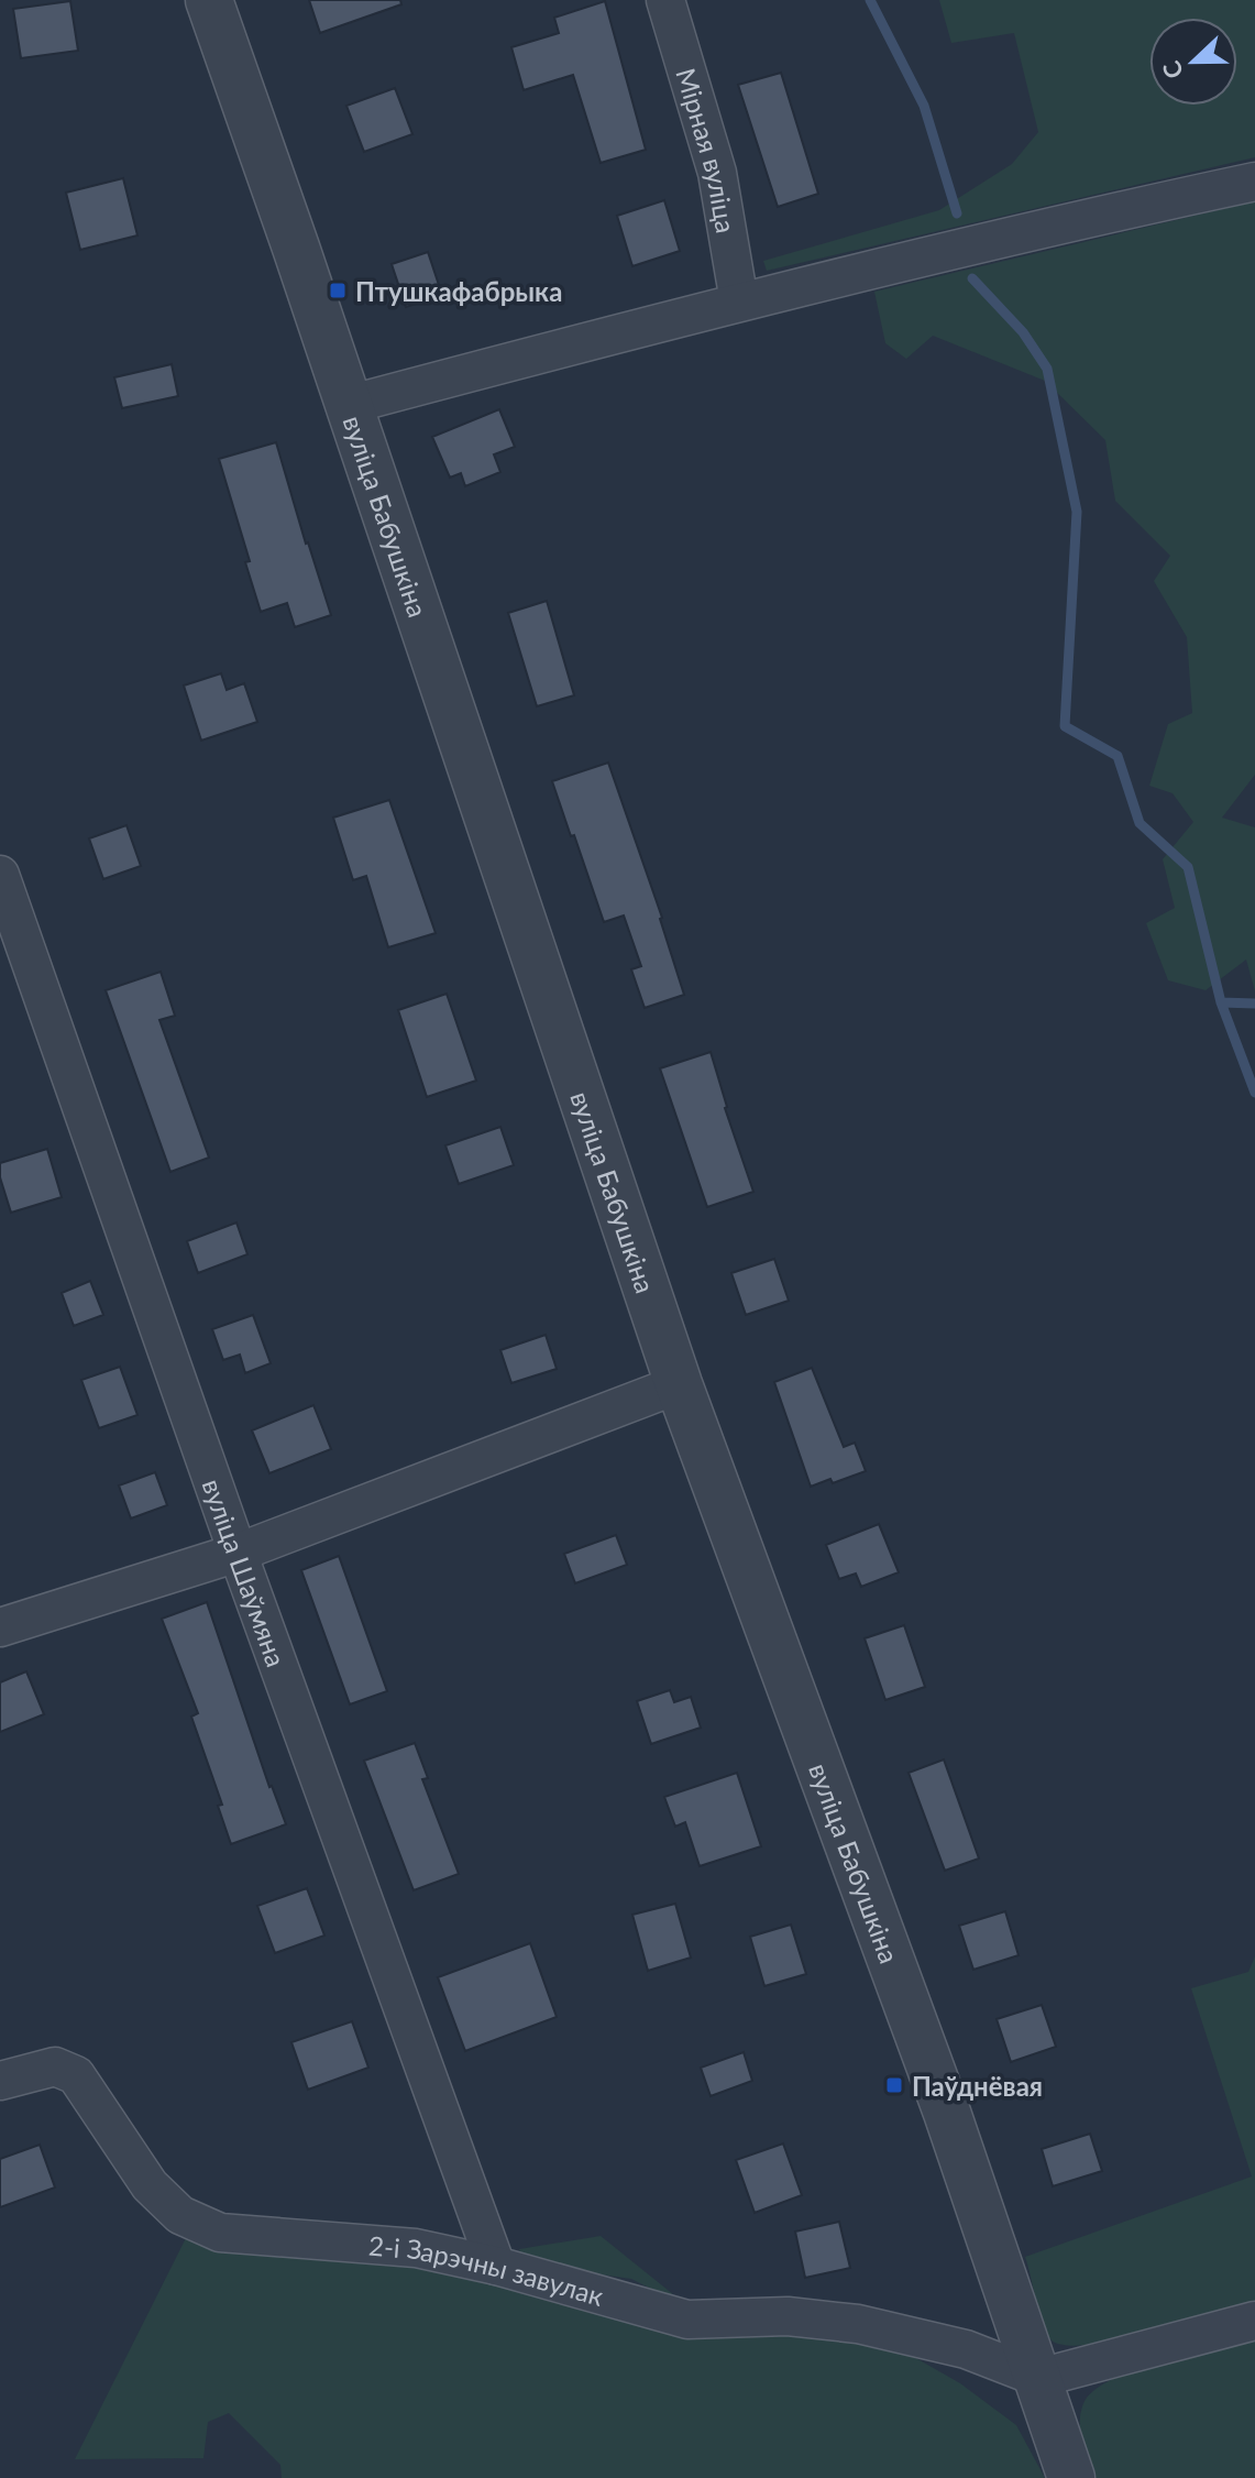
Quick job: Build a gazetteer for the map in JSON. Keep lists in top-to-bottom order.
{
  "streets": {
    "street": [
      "Мірная вуліца",
      "вуліца Бабушкіна",
      "вуліца Шаўмяна",
      "2-і Зарэчны завулак"
    ]
  },
  "crossings": [
    ["вуліца Бабушкіна", "2-і Зарэчны завулак"],
    ["вуліца Шаўмяна", "2-і Зарэчны завулак"]
  ],
  "places": {
    "transit": ["Птушкафабрыка", "Паўднёвая"]
  },
  "north": "left"
}
